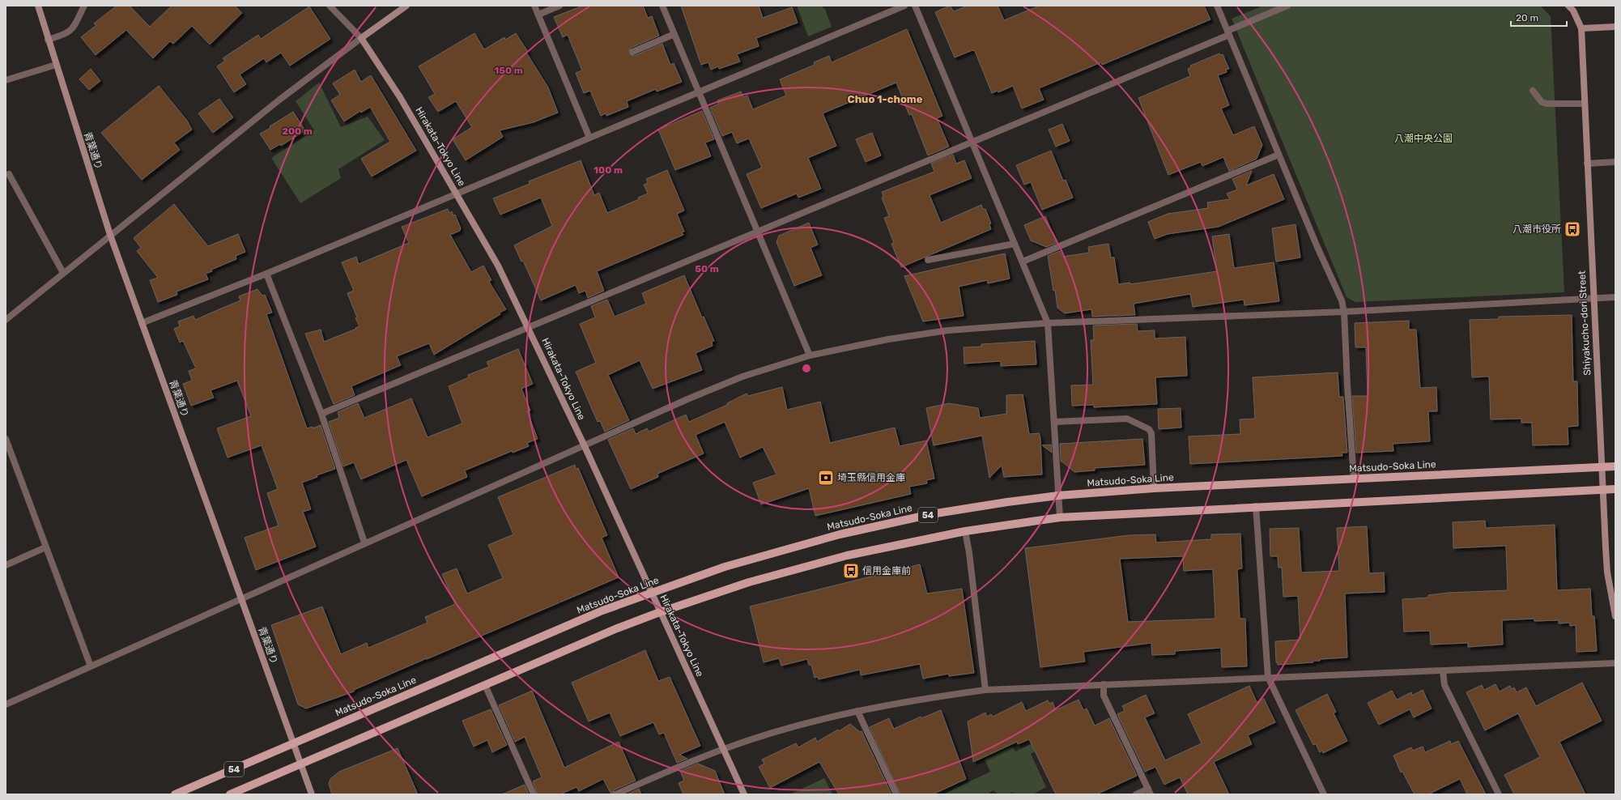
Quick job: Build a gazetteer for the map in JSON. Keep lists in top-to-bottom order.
{
  "streets": {
    "main road": ["Matsudo-Soka Line", "54"],
    "street": ["Hirakata-Tokyo Line", "青葉通り", "Shiyakucho-dori Street"]
  },
  "crossings": [
    ["Hirakata-Tokyo Line", "Matsudo-Soka Line"],
    ["Hirakata-Tokyo Line", "54"],
    ["青葉通り", "Matsudo-Soka Line"],
    ["青葉通り", "54"],
    ["Shiyakucho-dori Street", "Matsudo-Soka Line"],
    ["Shiyakucho-dori Street", "54"]
  ],
  "districts": ["Chuo 1-chome"],
  "parks": ["八潮中央公園"],
  "places": {
    "bus stop": ["八潮市役所", "信用金庫前"],
    "bank": ["埼玉縣信用金庫"]
  },
  "scale_bar": "20 m",
  "rings": [
    "150 m",
    "200 m",
    "100 m",
    "50 m"
  ]
}
